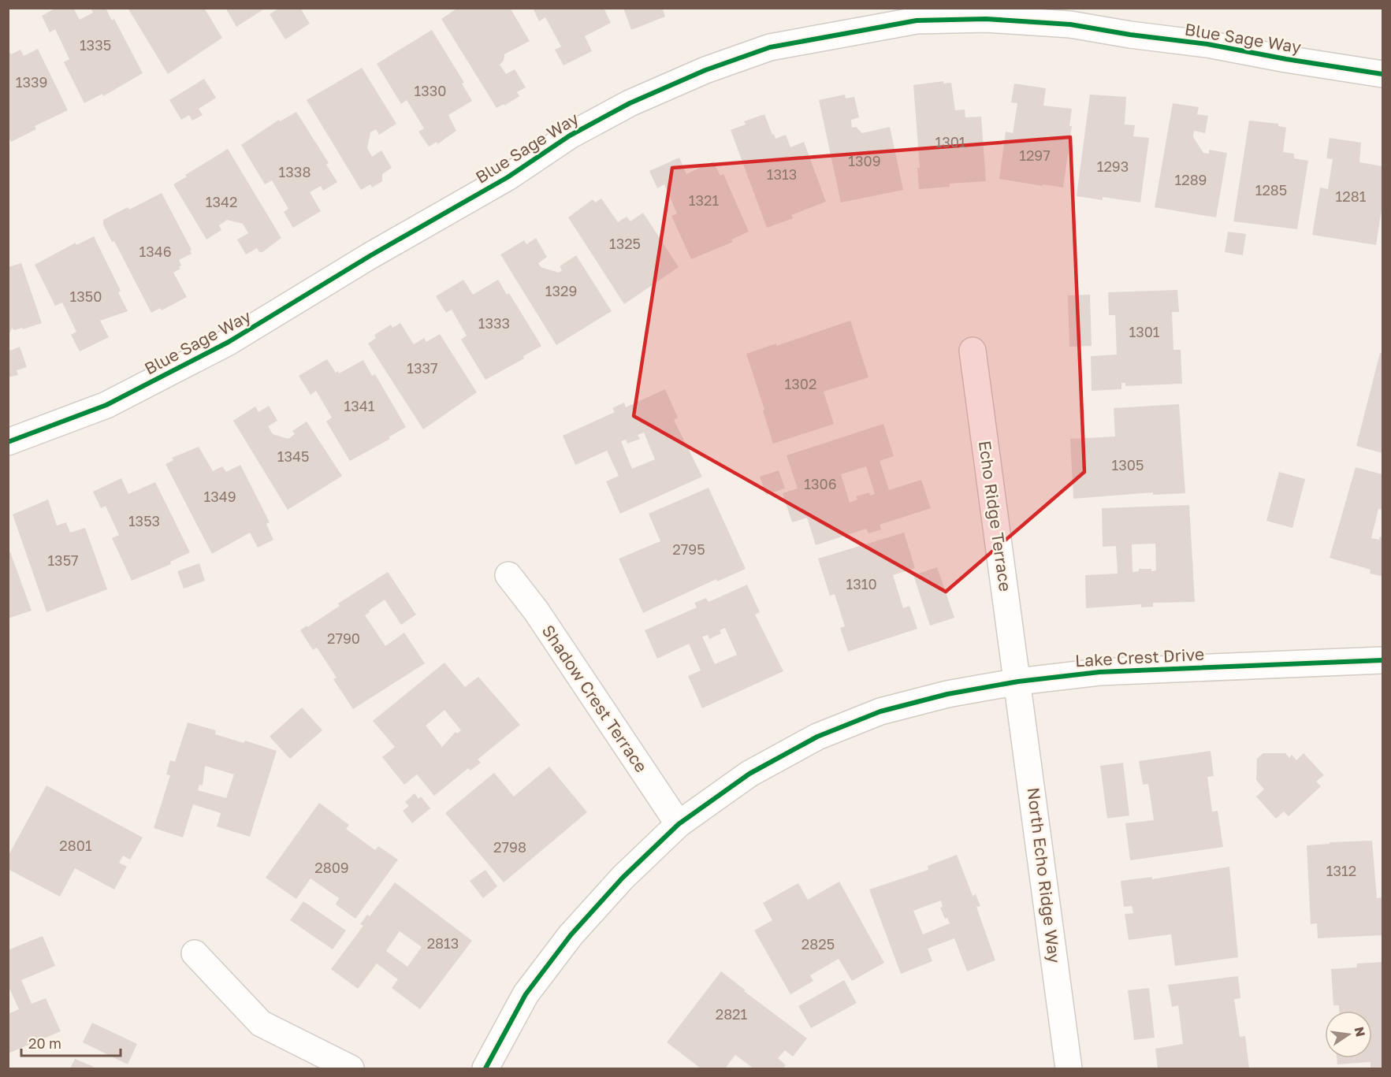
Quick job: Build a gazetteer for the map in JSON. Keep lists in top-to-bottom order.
{
  "streets": {
    "street": [
      "Blue Sage Way",
      "Echo Ridge Terrace",
      "Lake Crest Drive",
      "Shadow Crest Terrace",
      "North Echo Ridge Way"
    ]
  },
  "crossings": [
    ["Echo Ridge Terrace", "Lake Crest Drive"],
    ["Echo Ridge Terrace", "North Echo Ridge Way"],
    ["Lake Crest Drive", "Shadow Crest Terrace"],
    ["Lake Crest Drive", "North Echo Ridge Way"]
  ],
  "house_numbers": [
    "1335",
    "1339",
    "1330",
    "1301",
    "1297",
    "1309",
    "1293",
    "1338",
    "1313",
    "1289",
    "1285",
    "1281",
    "1321",
    "1342",
    "1325",
    "1346",
    "1329",
    "1350",
    "1333",
    "1301",
    "1337",
    "1302",
    "1341",
    "1345",
    "1305",
    "1306",
    "1349",
    "1353",
    "2795",
    "1357",
    "1310",
    "2790",
    "2801",
    "2798",
    "2809",
    "1312",
    "2813",
    "2825",
    "2821"
  ],
  "scale_bar": "20 m",
  "north": "right"
}
